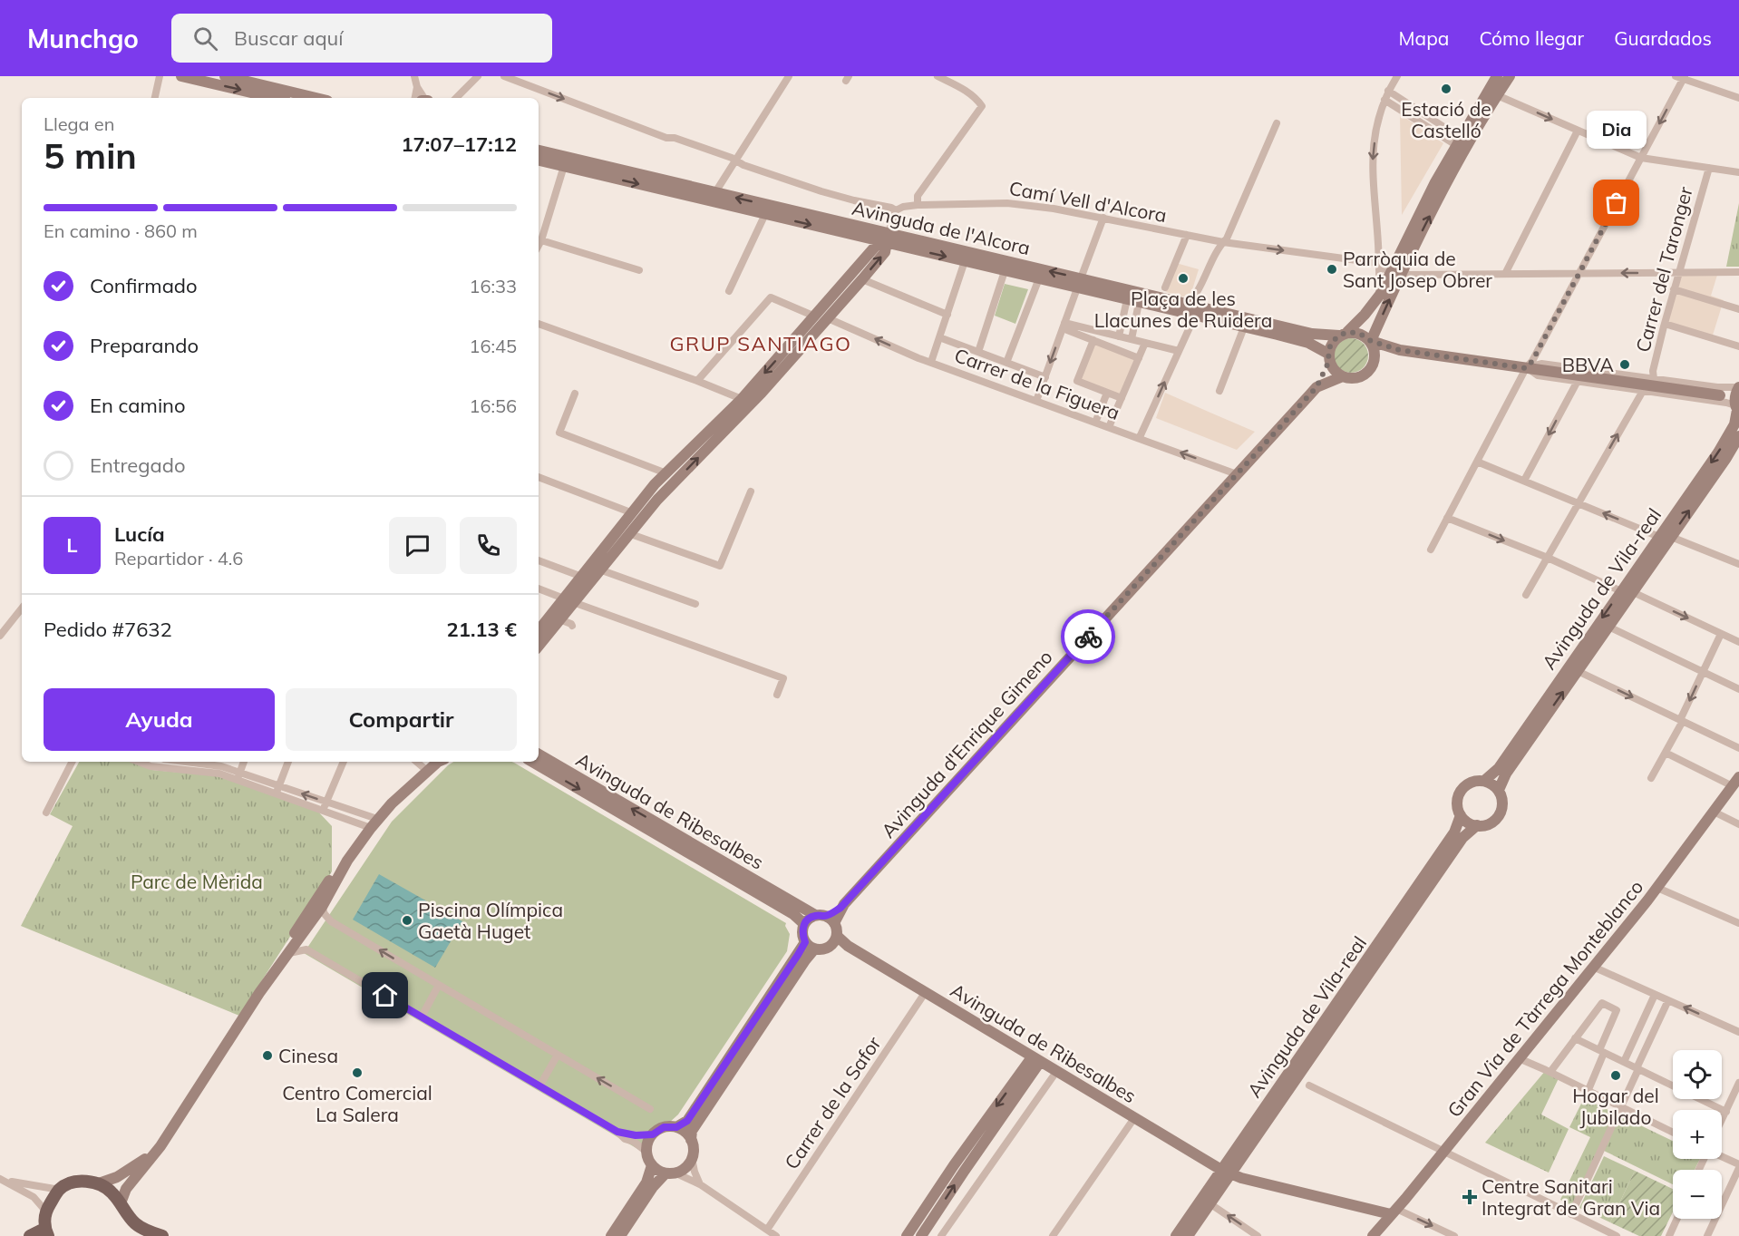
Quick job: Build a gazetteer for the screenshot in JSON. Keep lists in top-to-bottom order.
{
  "streets": {
    "main road": [
      "Avinguda de l'Alcora",
      "Avinguda de Vila-real",
      "Avinguda d'Enrique Gimeno",
      "Avinguda de Ribesalbes",
      "Gran Via de Tàrrega Monteblanco"
    ],
    "street": [
      "Camí Vell d'Alcora",
      "Carrer del Taronger",
      "Carrer de la Figuera",
      "Carrer de la Safor"
    ]
  },
  "crossings": [
    ["Camí Vell d'Alcora", "Carrer del Taronger"],
    ["Avinguda de l'Alcora", "Avinguda d'Enrique Gimeno"],
    ["Carrer de la Figuera", "Avinguda d'Enrique Gimeno"],
    ["Avinguda de Vila-real", "Avinguda de Ribesalbes"],
    ["Avinguda d'Enrique Gimeno", "Avinguda de Ribesalbes"],
    ["Avinguda de Ribesalbes", "Gran Via de Tàrrega Monteblanco"],
    ["Avinguda de Ribesalbes", "Carrer de la Safor"]
  ],
  "districts": ["GRUP SANTIAGO"],
  "parks": ["Parc de Mèrida"],
  "places": {
    "other": [
      "Estació de Castelló",
      "Dia",
      "Parròquia de Sant Josep Obrer",
      "Plaça de les Llacunes de Ruidera",
      "BBVA",
      "Piscina Olímpica Gaetà Huget",
      "Cinesa",
      "Centro Comercial La Salera",
      "Hogar del Jubilado"
    ],
    "health": ["Centre Sanitari Integrat de Gran Via"]
  },
  "page": {
    "header": "Munchgo",
    "search": "Buscar aquí",
    "nav": ["Mapa", "Cómo llegar", "Guardados"],
    "heading": ["5 min", "Llega en", "17:07–17:12"],
    "panel": [
      "Lucía",
      "Repartidor · 4.6",
      "Pedido #7632",
      "21.13 €"
    ],
    "bubble": "Dia",
    "bar": "En camino · 860 m",
    "list": [
      ["Confirmado", "16:33"],
      ["Preparando", "16:45"],
      ["En camino", "16:56"],
      "Entregado"
    ],
    "round": "L",
    "buttons": ["Ayuda", "Compartir"],
    "map_buttons": ["+", "−"]
  }
}
